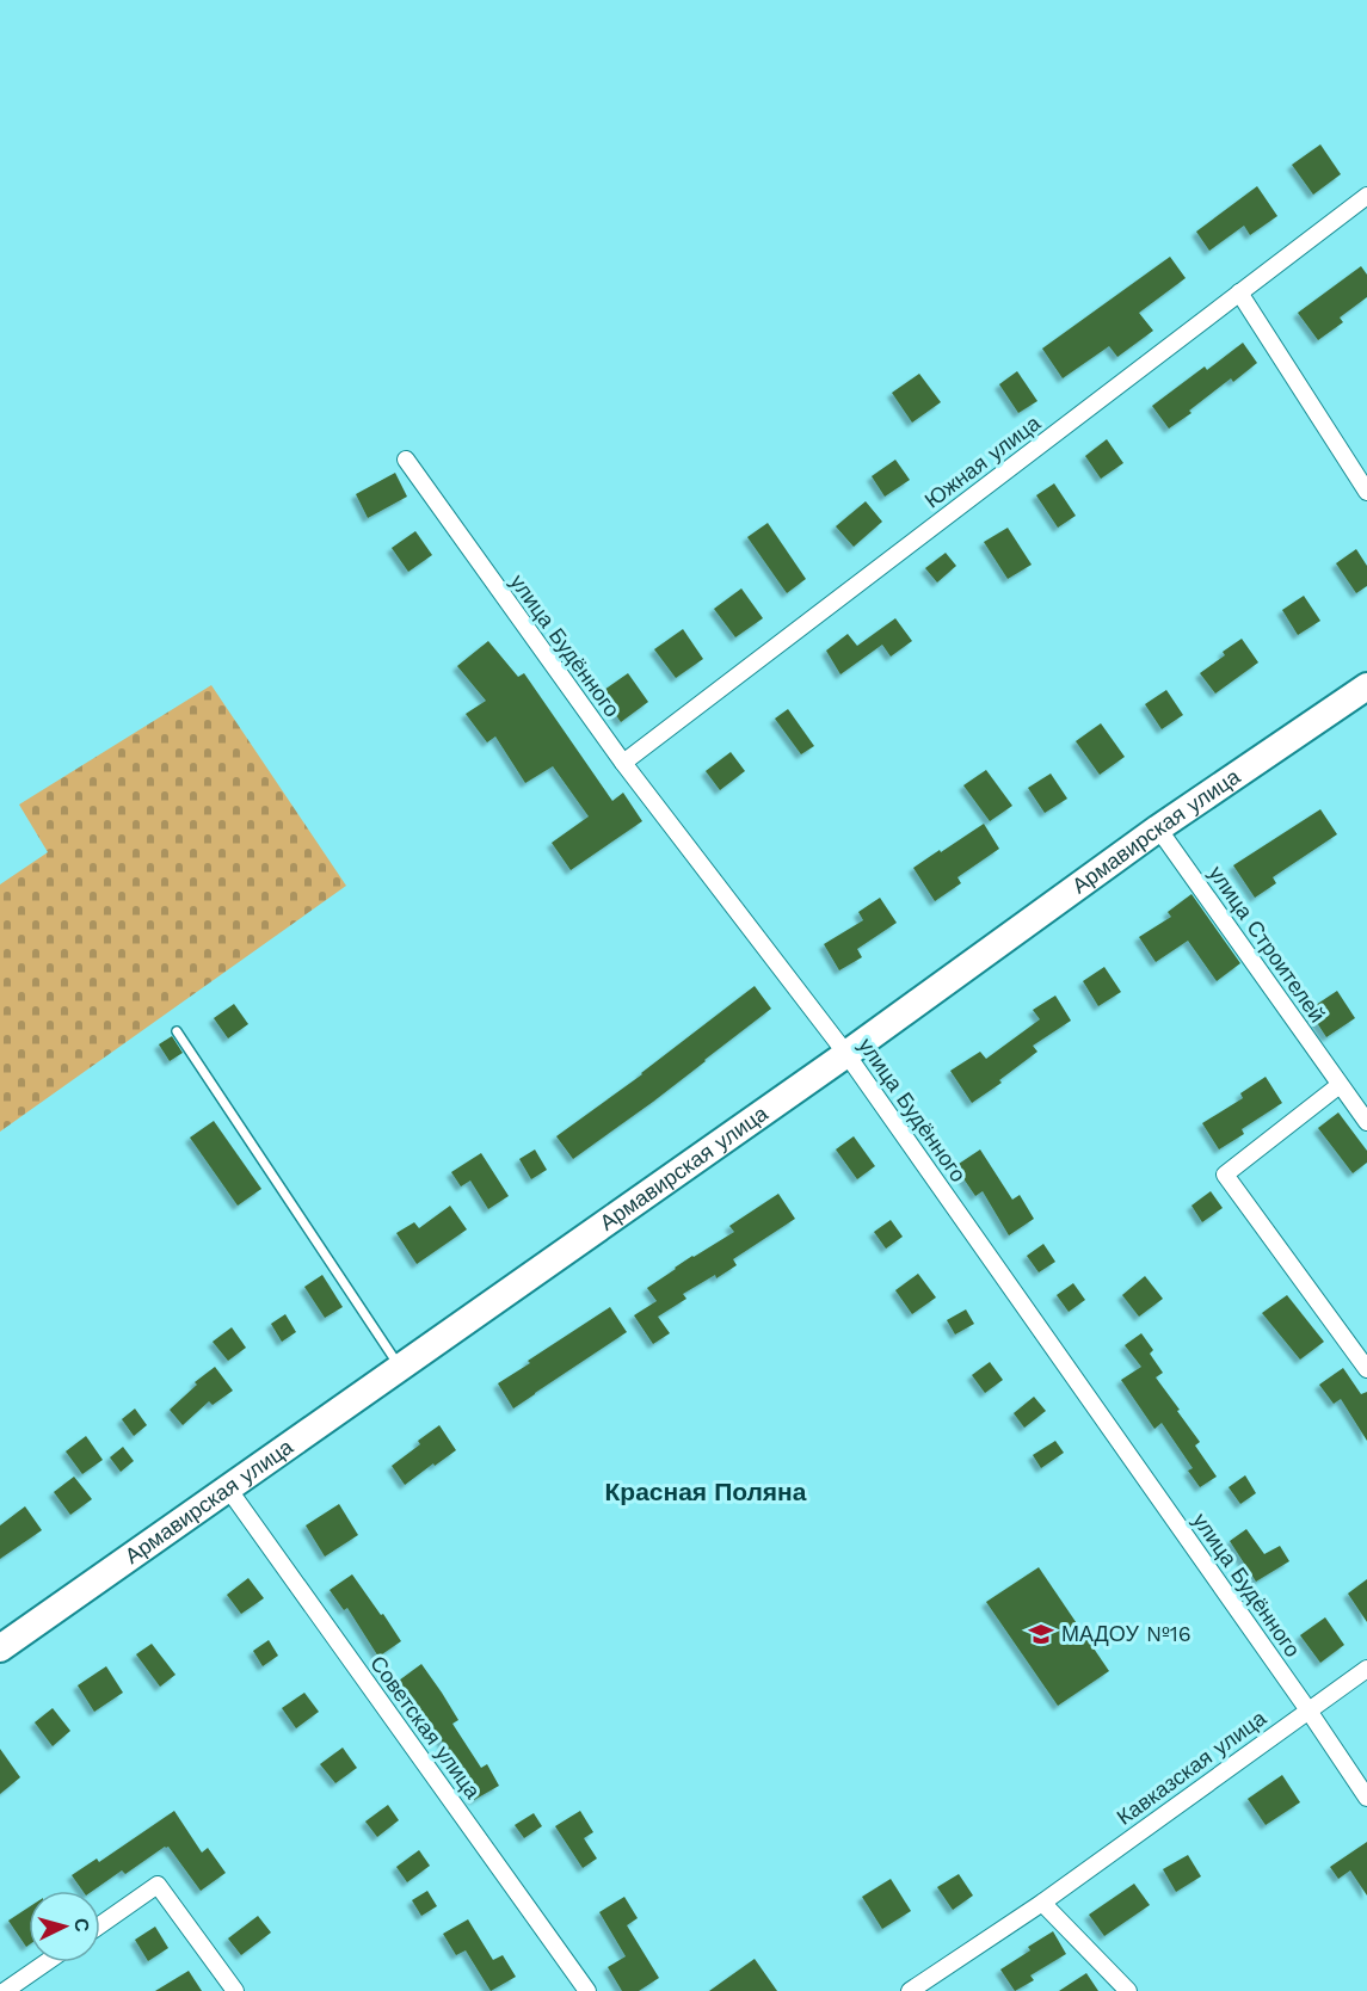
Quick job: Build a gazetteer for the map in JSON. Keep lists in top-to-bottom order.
{
  "streets": {
    "main road": ["Армавирская улица"],
    "street": [
      "Южная улица",
      "улица Будённого",
      "улица Строителей",
      "Советская улица",
      "Кавказская улица"
    ]
  },
  "crossings": [
    ["Южная улица", "улица Будённого"],
    ["улица Будённого", "Армавирская улица"],
    ["улица Будённого", "Кавказская улица"],
    ["Армавирская улица", "улица Строителей"],
    ["Армавирская улица", "Советская улица"]
  ],
  "districts": ["Красная Поляна"],
  "places": {
    "school or university": ["МАДОУ №16"]
  },
  "north": "right"
}
